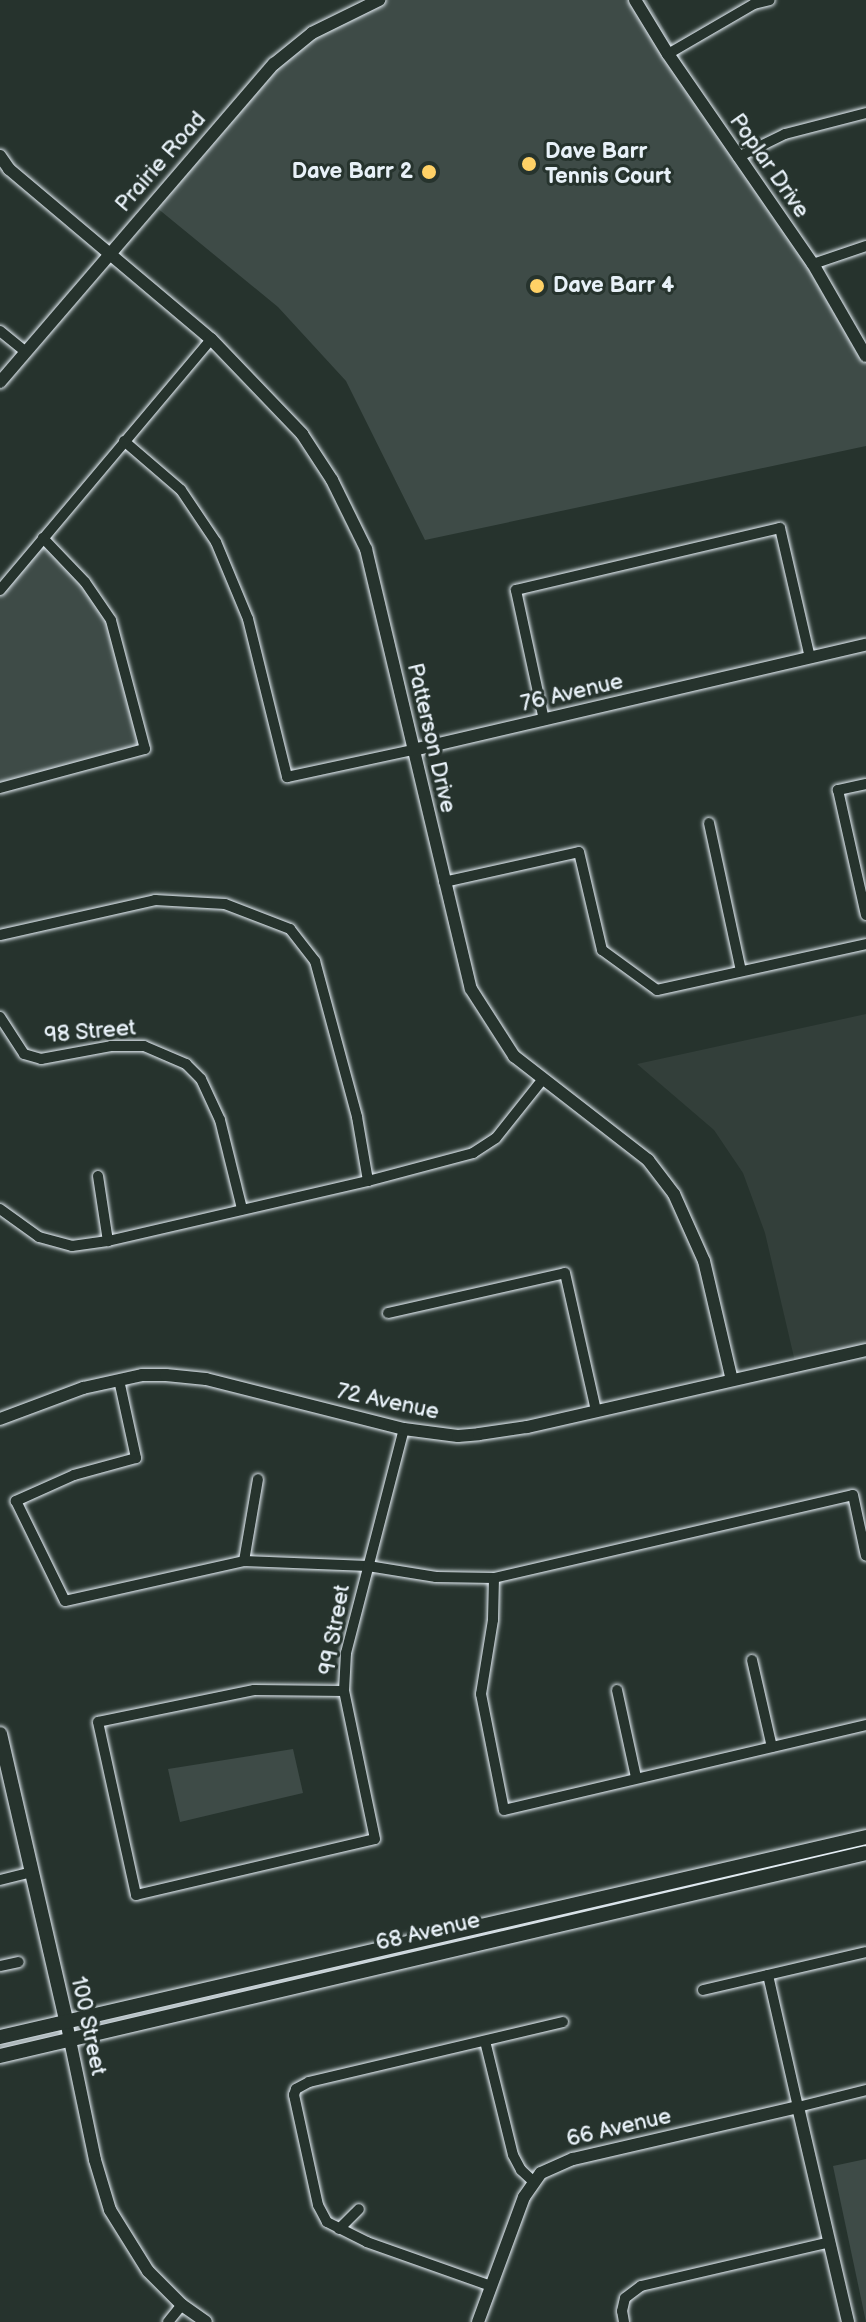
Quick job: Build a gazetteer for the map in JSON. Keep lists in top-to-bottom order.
{
  "streets": {
    "main road": ["68 Avenue", "100 Street"],
    "street": [
      "Prairie Road",
      "Poplar Drive",
      "76 Avenue",
      "Patterson Drive",
      "98 Street",
      "72 Avenue",
      "99 Street",
      "66 Avenue"
    ]
  },
  "crossings": [
    ["Prairie Road", "Patterson Drive"],
    ["76 Avenue", "Patterson Drive"],
    ["Patterson Drive", "72 Avenue"],
    ["72 Avenue", "99 Street"],
    ["68 Avenue", "100 Street"]
  ],
  "places": ["Dave Barr Tennis Court", "Dave Barr 2", "Dave Barr 4"]
}
